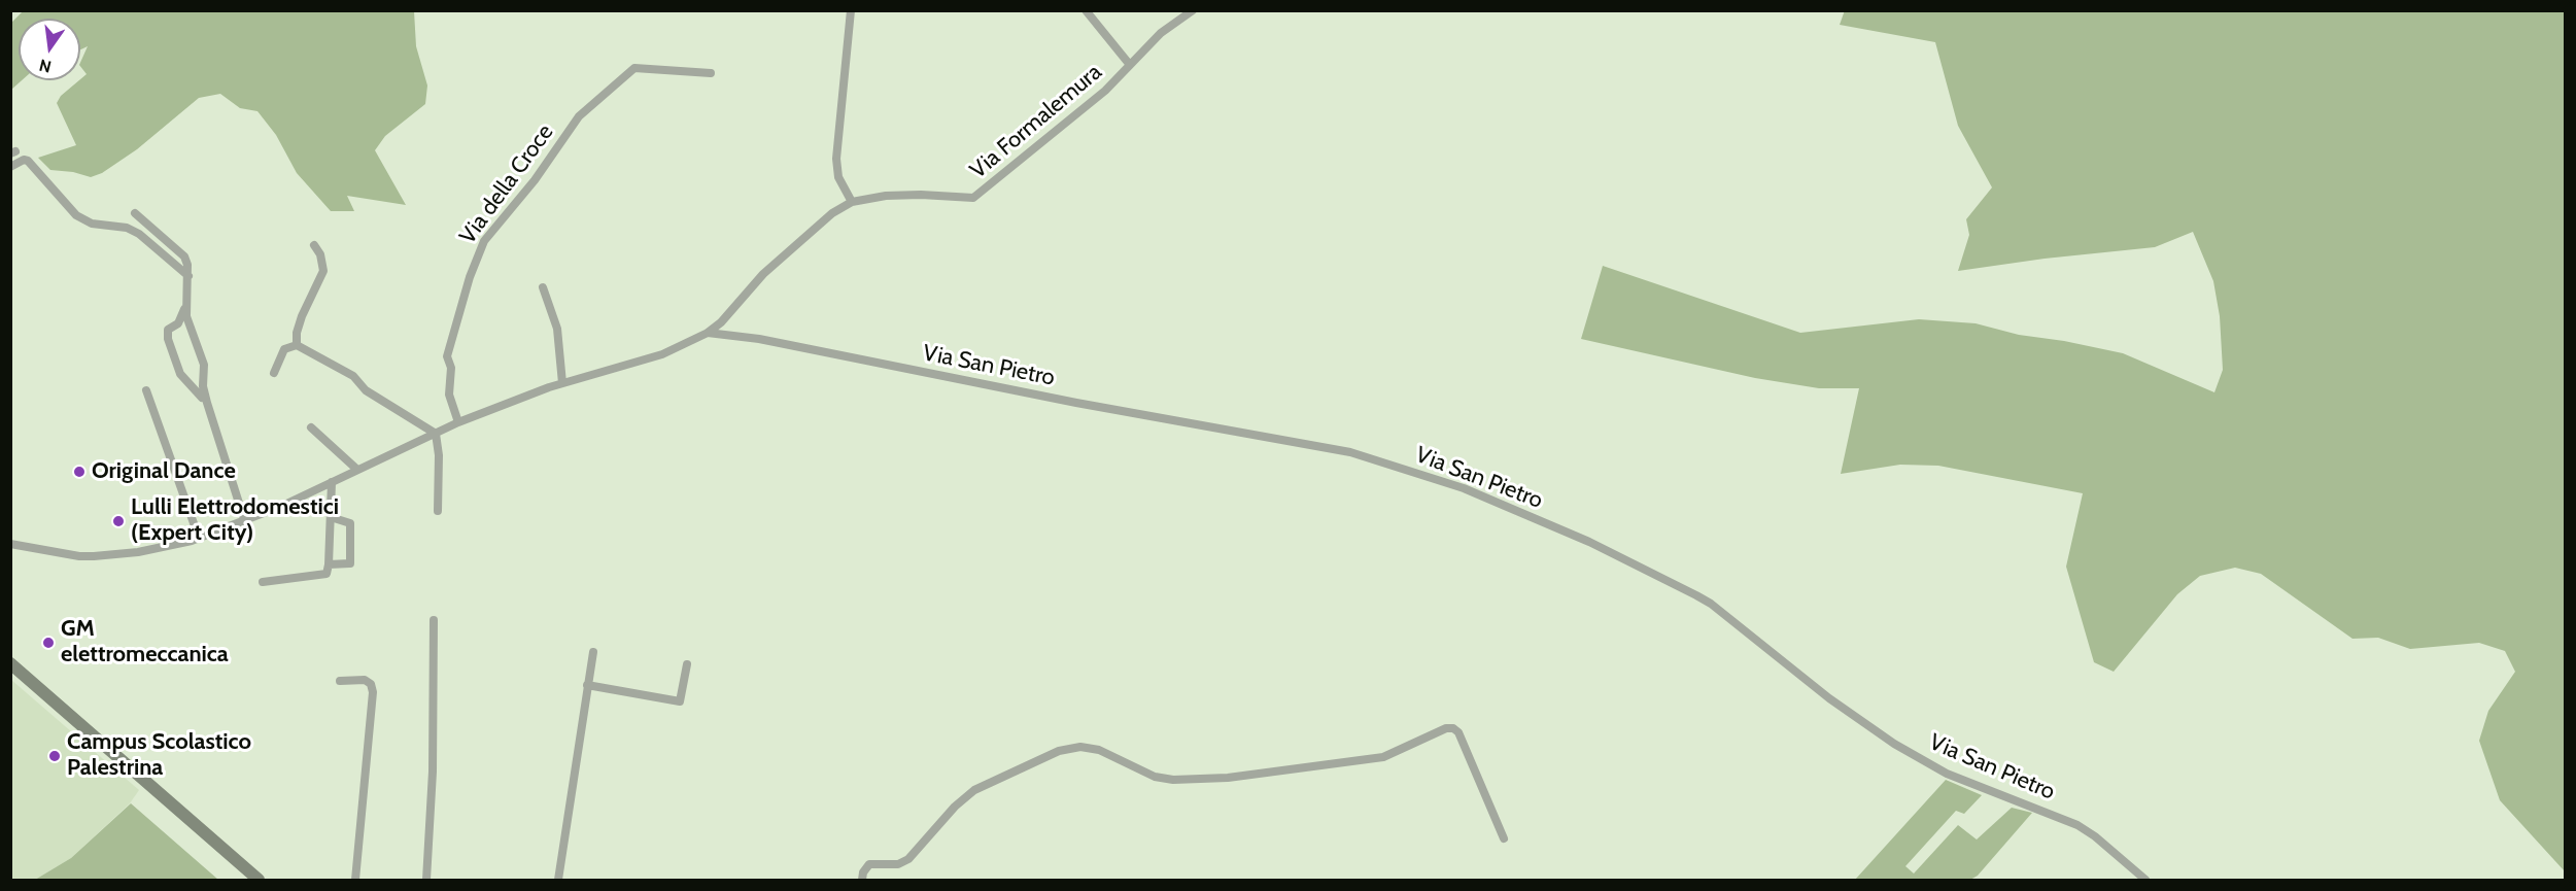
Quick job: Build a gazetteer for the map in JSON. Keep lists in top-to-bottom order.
{
  "streets": {
    "street": ["Via Formalemura", "Via della Croce", "Via San Pietro"]
  },
  "crossings": [
    ["Via Formalemura", "Via San Pietro"]
  ],
  "places": [
    "Original Dance",
    "Lulli Elettrodomestici (Expert City)",
    "GM elettromeccanica",
    "Campus Scolastico Palestrina"
  ],
  "north": "bottom"
}
